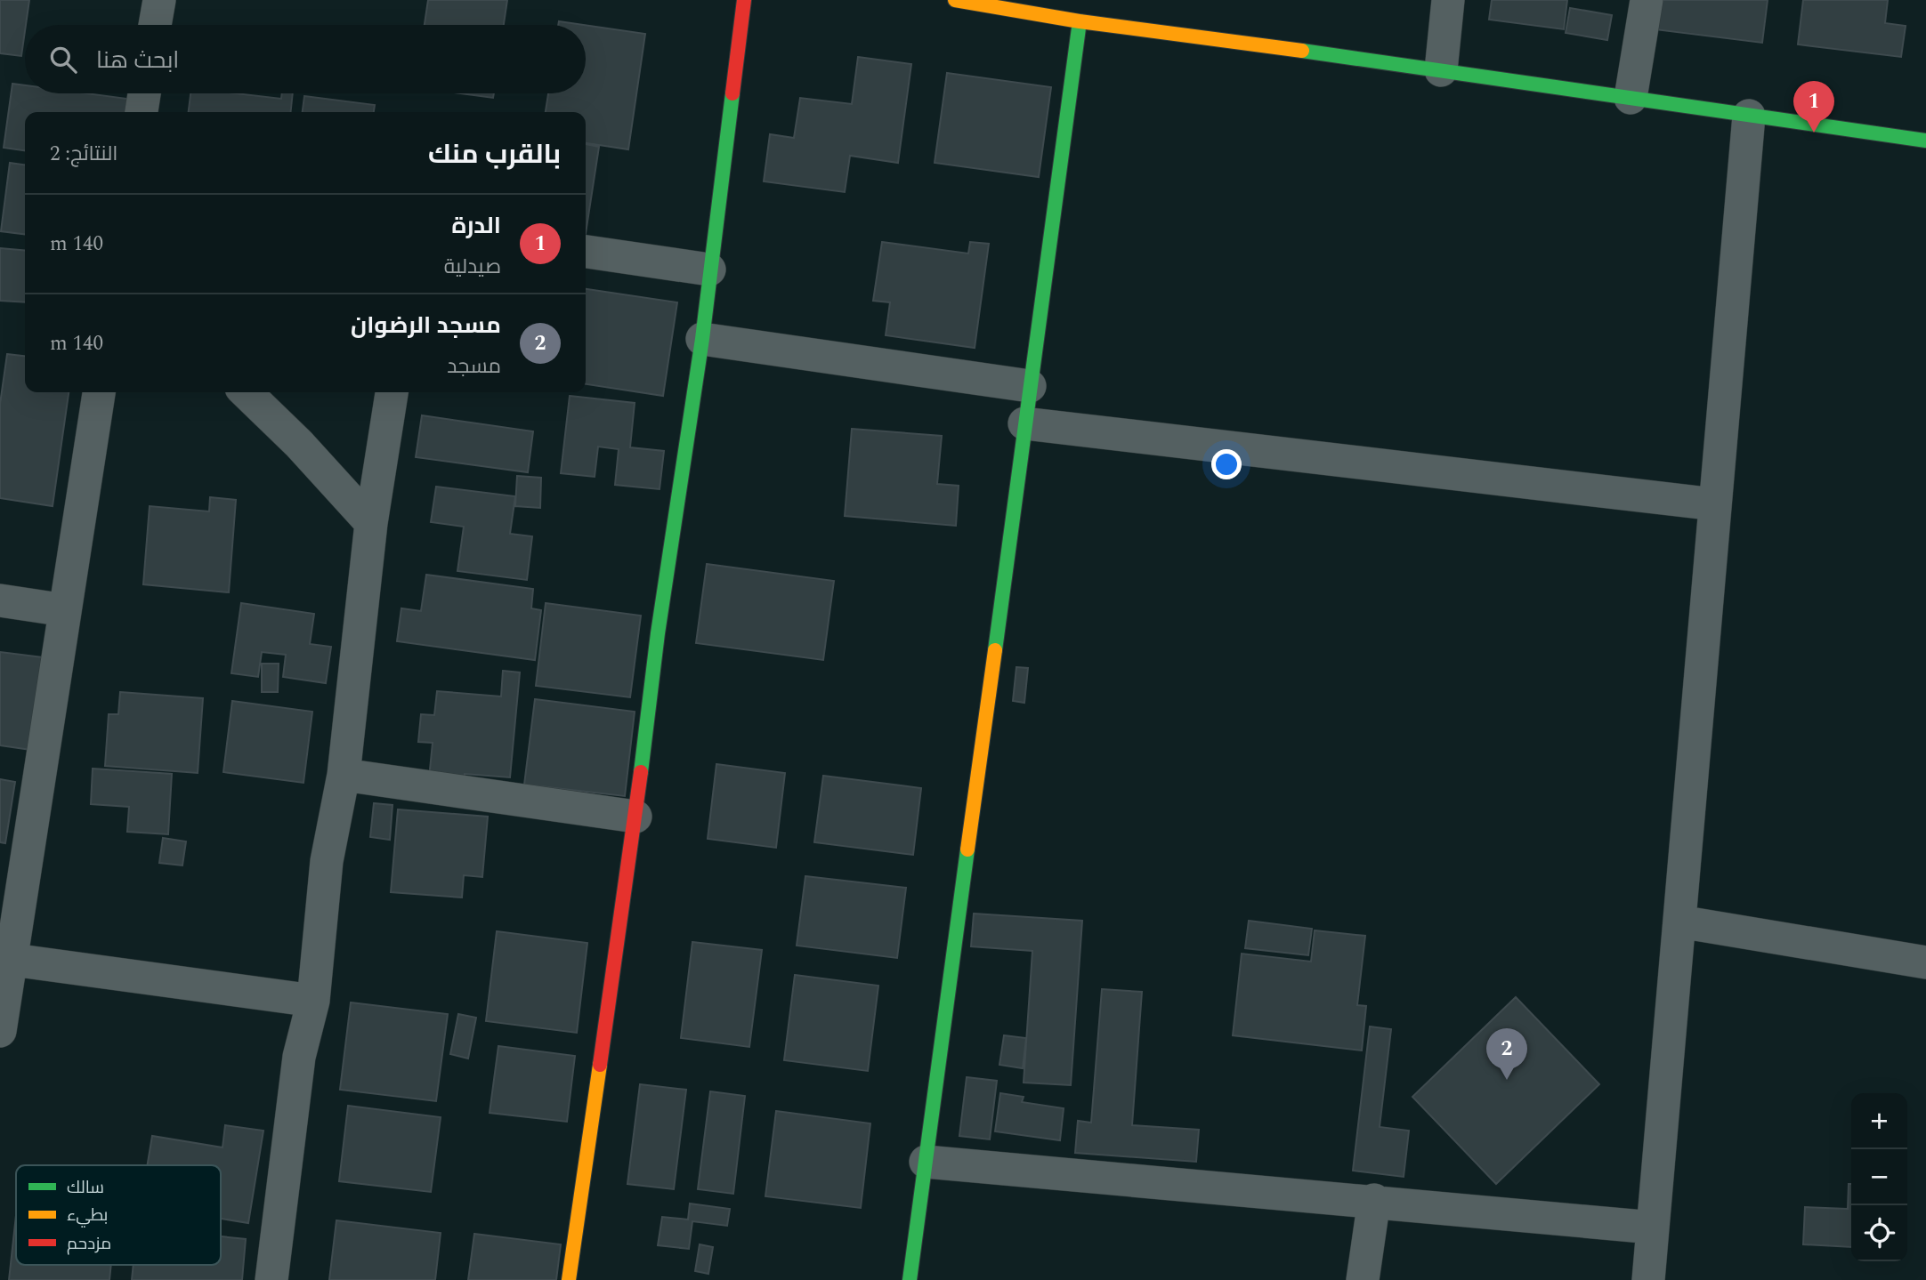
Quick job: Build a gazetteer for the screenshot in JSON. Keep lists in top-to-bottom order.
{
  "legend": ["سالك", "بطيء", "مزدحم"],
  "page": {
    "search": "ابحث هنا",
    "pins": ["1", "2"],
    "heading": ["بالقرب منك", "النتائج: 2"],
    "list": [
      {
        "mark": "1",
        "name": "الدرة",
        "note": "صيدلية",
        "value": "140 m"
      },
      {
        "mark": "2",
        "name": "مسجد الرضوان",
        "note": "مسجد",
        "value": "140 m"
      }
    ],
    "map_buttons": ["+", "−"]
  }
}
